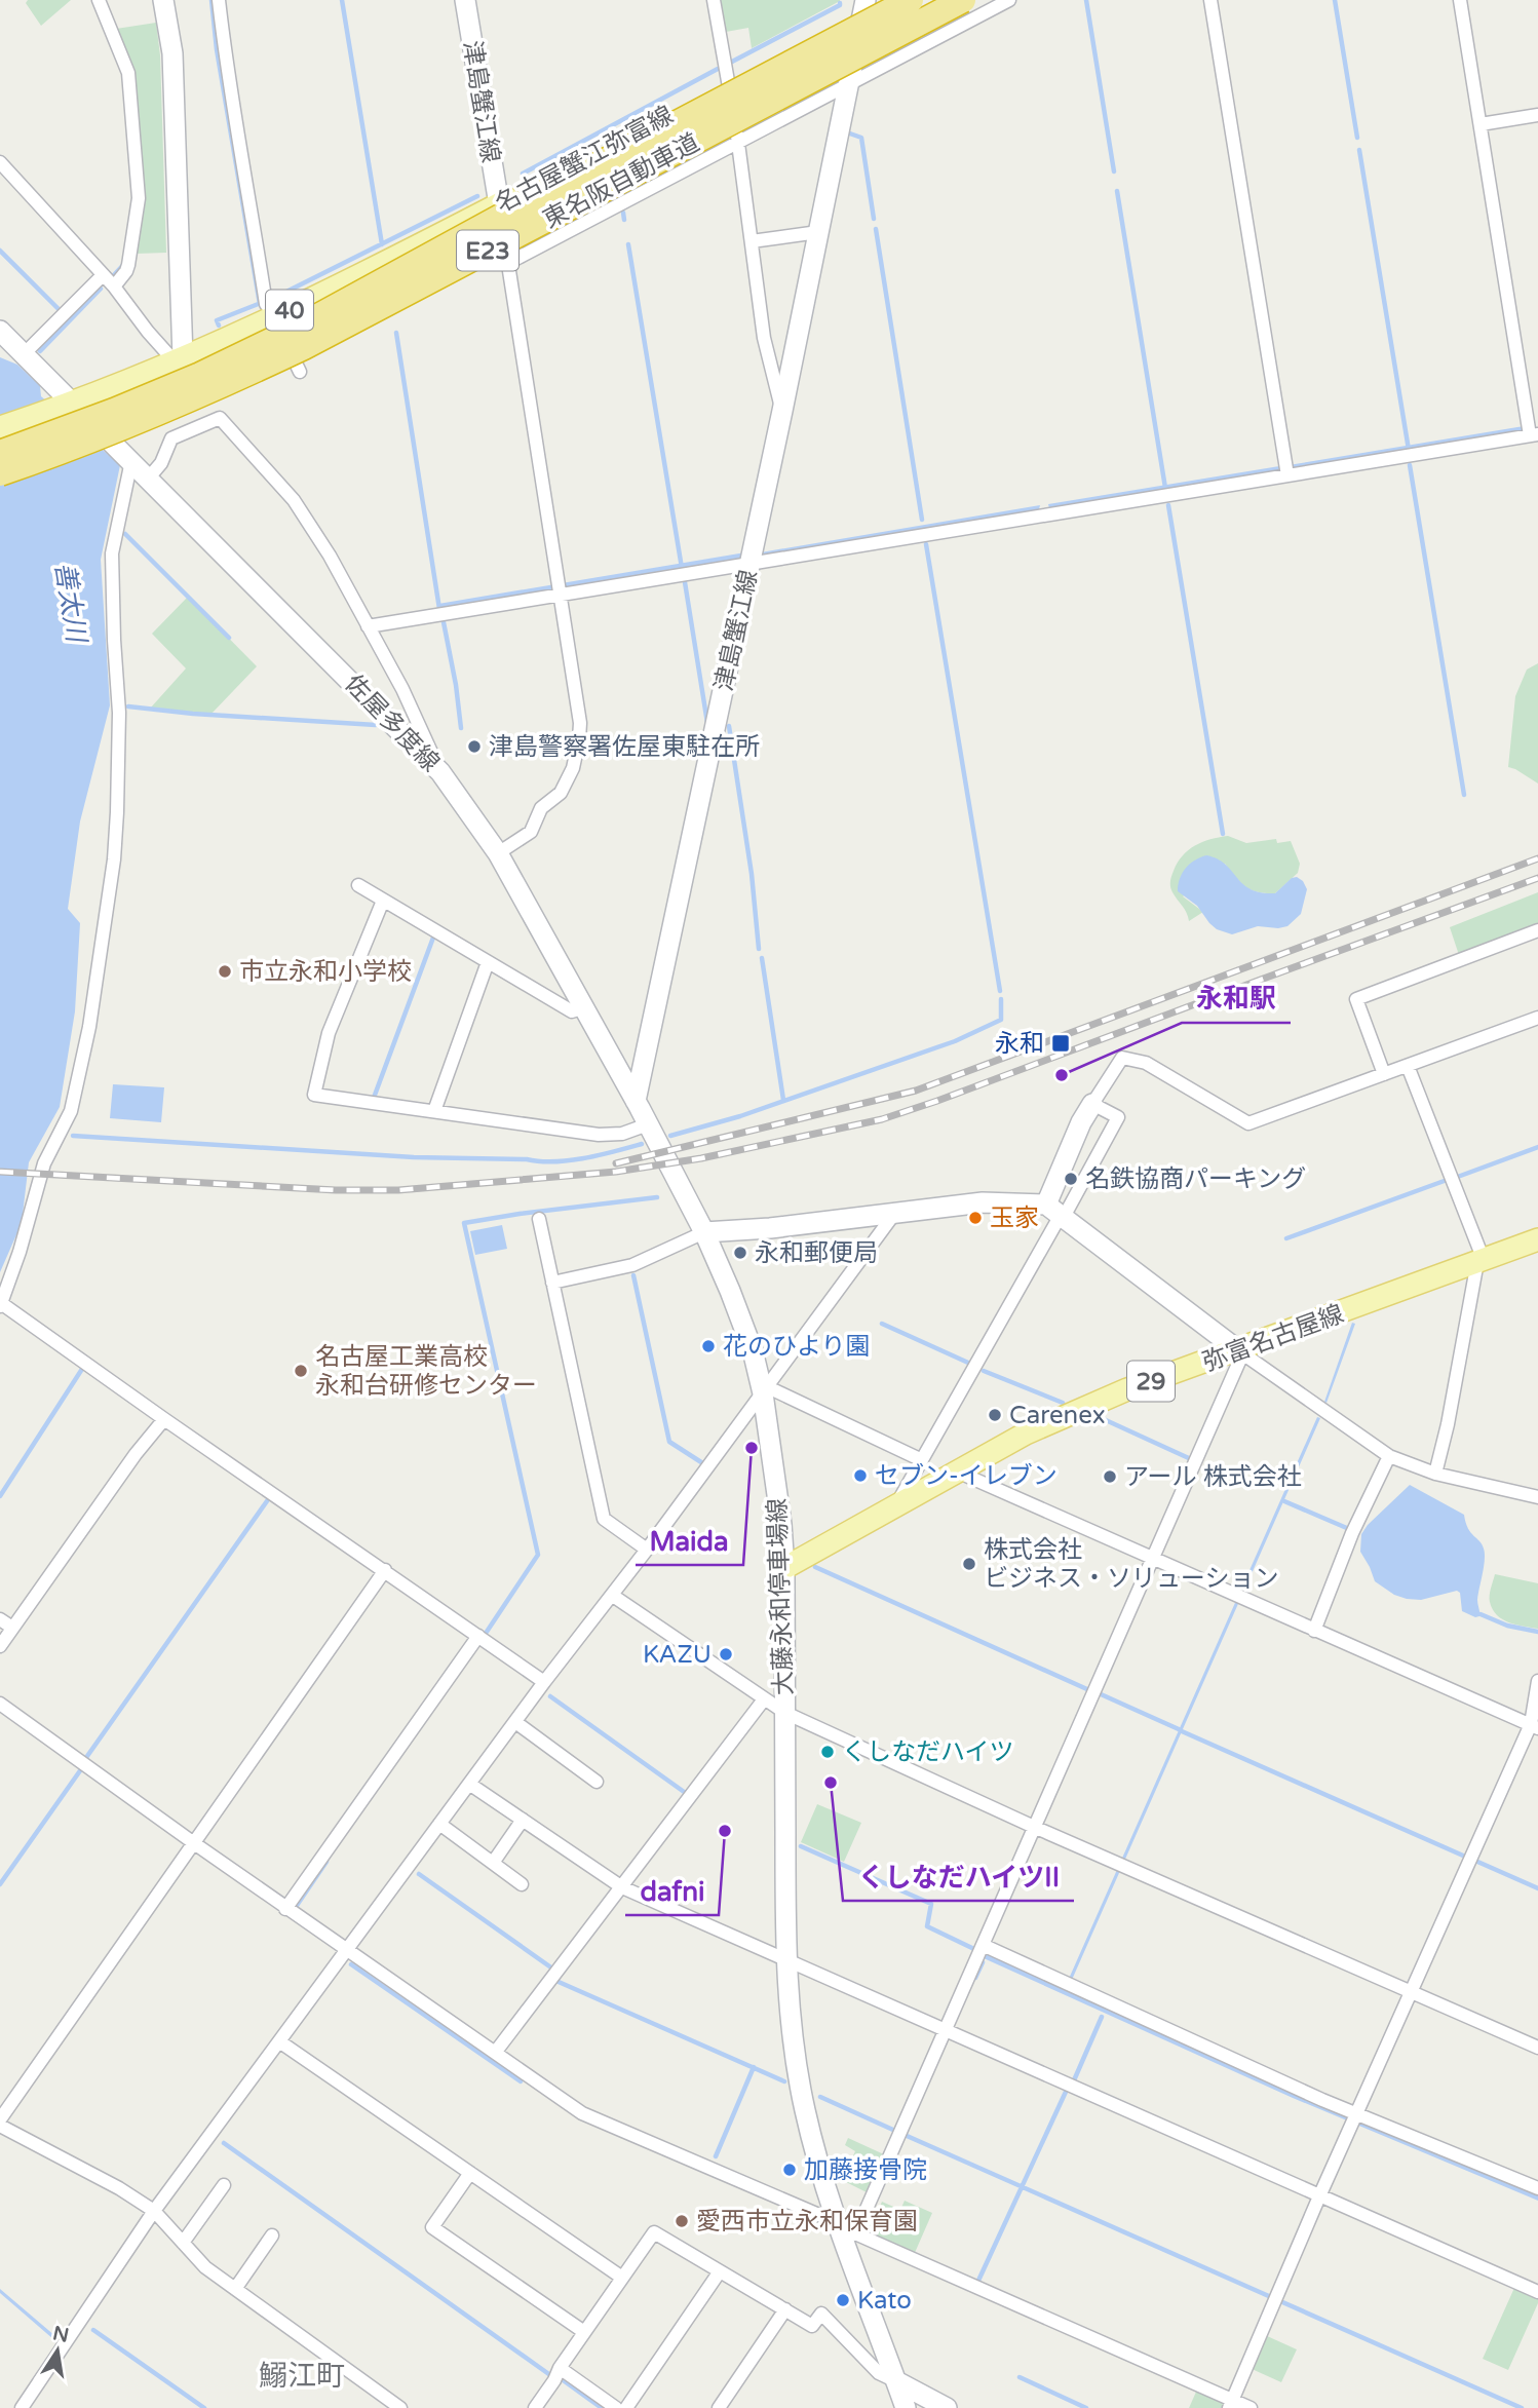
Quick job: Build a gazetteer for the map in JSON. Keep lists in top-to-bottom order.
{
  "streets": {
    "highway": ["東名阪自動車道", "E23"],
    "main road": [
      "津島蟹江線",
      "名古屋蟹江弥富線",
      "40",
      "佐屋多度線",
      "弥富名古屋線",
      "29",
      "大藤永和停車場線"
    ]
  },
  "crossings": [
    ["津島蟹江線", "名古屋蟹江弥富線"],
    ["津島蟹江線", "佐屋多度線"],
    ["名古屋蟹江弥富線", "佐屋多度線"],
    ["弥富名古屋線", "大藤永和停車場線"]
  ],
  "districts": ["鰯江町"],
  "water": ["善太川"],
  "places": {
    "other": [
      "津島警察署佐屋東駐在所",
      "市立永和小学校",
      "永和駅",
      "名鉄協商パーキング",
      "玉家",
      "永和郵便局",
      "花のひより園",
      "名古屋工業高校 永和台研修センター",
      "Carenex",
      "Maida",
      "セブン-イレブン",
      "アール 株式会社",
      "株式会社 ビジネス・ソリューション",
      "KAZU",
      "くしなだハイツ",
      "くしなだハイツII",
      "dafni",
      "加藤接骨院",
      "愛西市立永和保育園",
      "Kato"
    ],
    "transit": ["永和"]
  },
  "north": "top"
}
